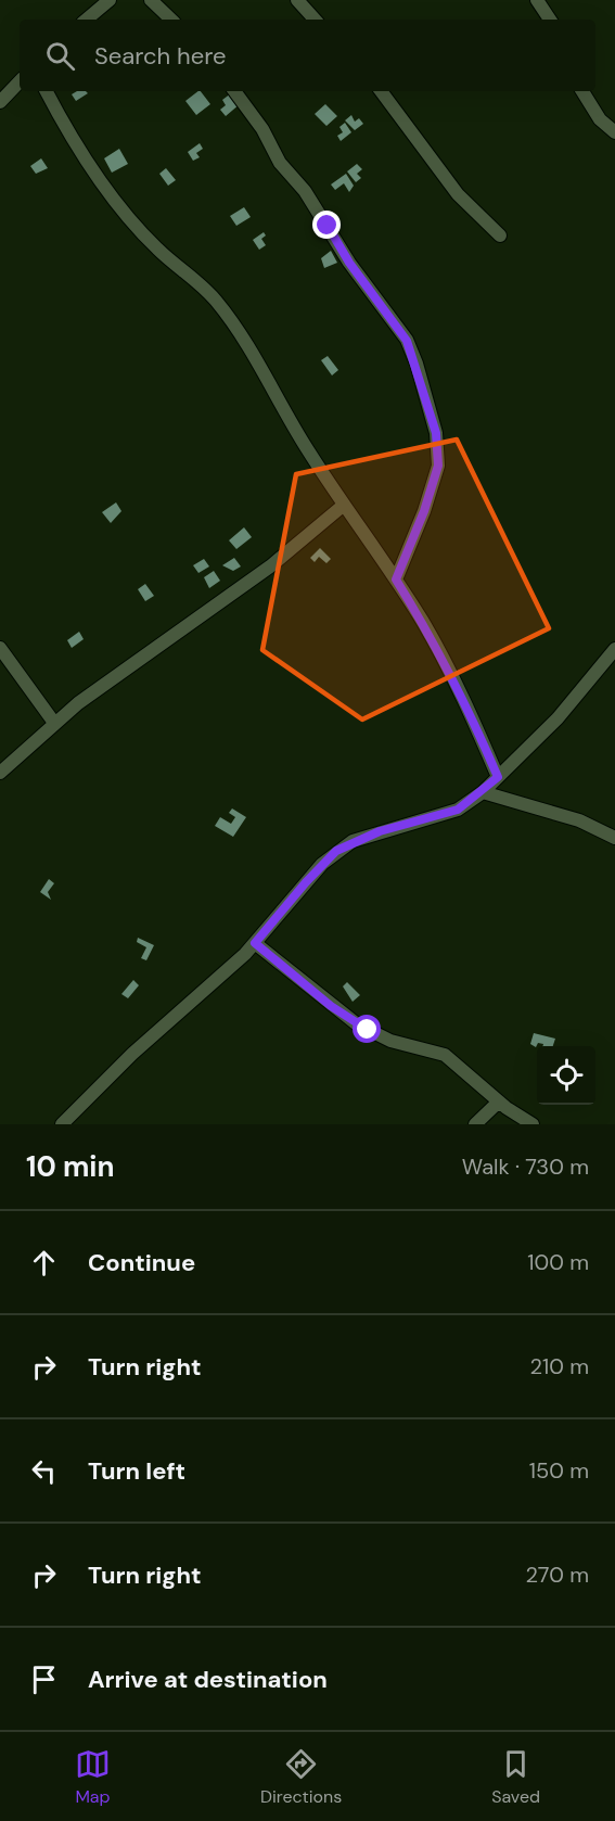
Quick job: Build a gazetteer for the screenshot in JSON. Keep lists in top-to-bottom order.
{
  "page": {
    "search": "Search here",
    "heading": ["10 min", "Walk · 730 m"],
    "list": [
      ["Continue", "100 m"],
      ["Turn right", "210 m"],
      ["Turn left", "150 m"],
      ["Turn right", "270 m"],
      "Arrive at destination"
    ],
    "nav": ["Map", "Directions", "Saved"]
  }
}
